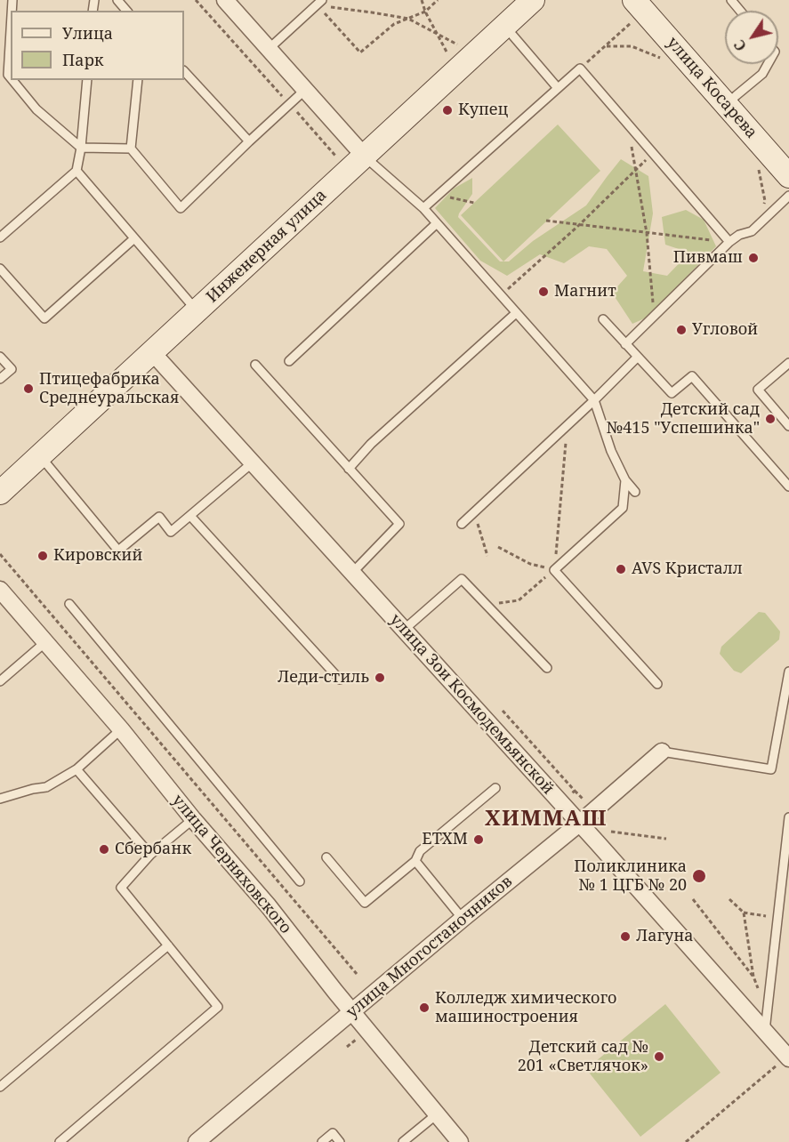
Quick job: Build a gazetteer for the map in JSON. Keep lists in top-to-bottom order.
{
  "streets": {
    "street": [
      "улица Косарева",
      "Инженерная улица",
      "улица Зои Космодемьянской",
      "улица Черняховского",
      "улица Многостаночников"
    ]
  },
  "crossings": [
    ["Инженерная улица", "улица Зои Космодемьянской"],
    ["улица Зои Космодемьянской", "улица Многостаночников"],
    ["улица Черняховского", "улица Многостаночников"]
  ],
  "districts": ["ХИММАШ"],
  "places": [
    "Купец",
    "Пивмаш",
    "Магнит",
    "Угловой",
    "Птицефабрика Среднеуральская",
    "Детский сад №415 \"Успешинка\"",
    "Кировский",
    "AVS Кристалл",
    "Леди-стиль",
    "ЕТХМ",
    "Сбербанк",
    "Поликлиника № 1 ЦГБ № 20",
    "Лагуна",
    "Колледж химического машиностроения",
    "Детский сад № 201 «Светлячок»"
  ],
  "legend": ["Улица", "Парк"],
  "north": "bottom left"
}
